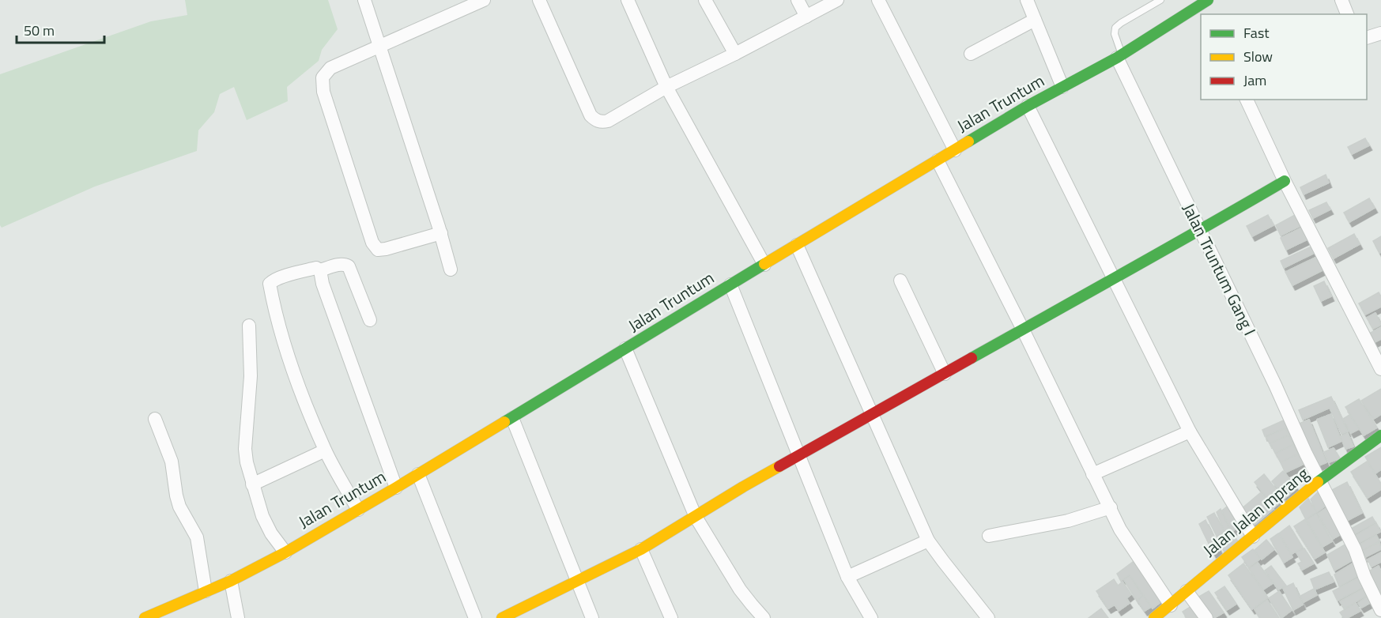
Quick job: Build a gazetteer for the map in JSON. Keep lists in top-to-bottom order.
{
  "streets": {
    "street": ["Jalan Truntum", "Jalan Truntum Gang I", "Jalan Jalan mprang"]
  },
  "crossings": [
    ["Jalan Truntum", "Jalan Truntum Gang I"],
    ["Jalan Truntum Gang I", "Jalan Jalan mprang"]
  ],
  "legend": ["Fast", "Slow", "Jam"],
  "scale_bar": "50 m"
}
